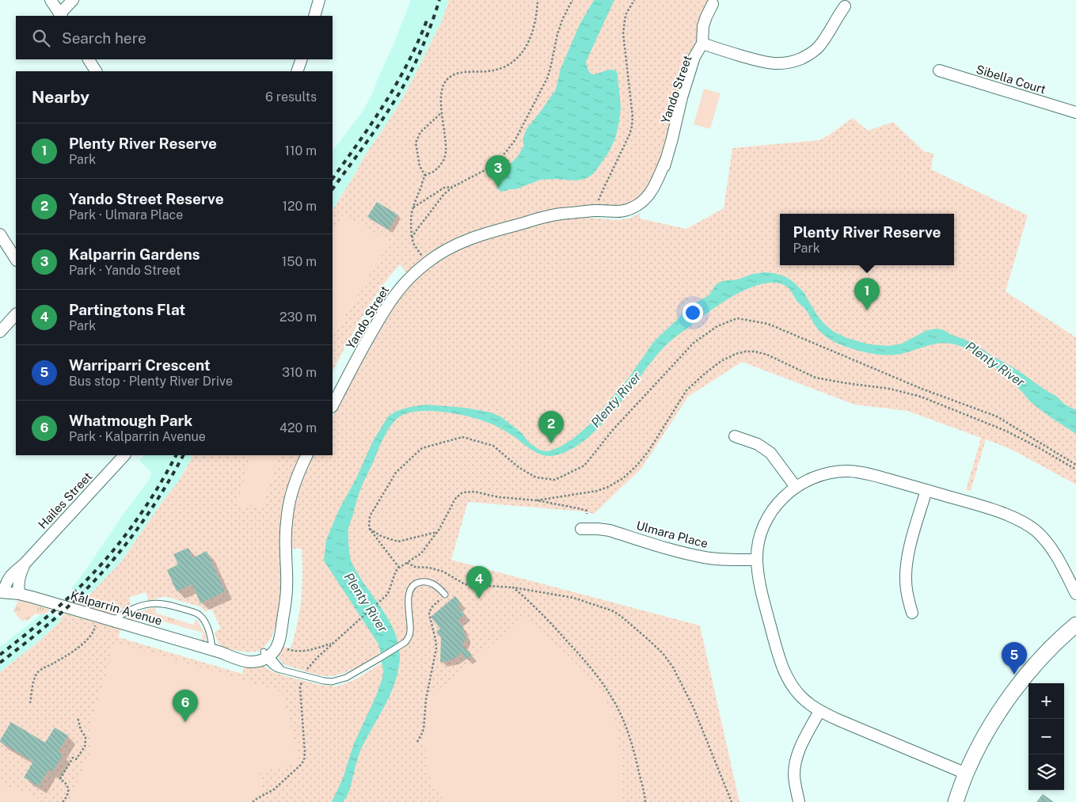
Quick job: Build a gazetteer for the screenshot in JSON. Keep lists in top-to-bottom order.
{
  "streets": {
    "street": [
      "Sibella Court",
      "Yando Street",
      "Hailes Street",
      "Ulmara Place",
      "Kalparrin Avenue"
    ]
  },
  "crossings": [
    ["Hailes Street", "Kalparrin Avenue"]
  ],
  "water": ["Plenty River"],
  "page": {
    "search": "Search here",
    "heading": ["Nearby", "6 results"],
    "list": [
      {
        "mark": "1",
        "name": "Plenty River Reserve",
        "note": "Park",
        "value": "110 m"
      },
      {
        "mark": "2",
        "name": "Yando Street Reserve",
        "note": "Park · Ulmara Place",
        "value": "120 m"
      },
      {
        "mark": "3",
        "name": "Kalparrin Gardens",
        "note": "Park · Yando Street",
        "value": "150 m"
      },
      {
        "mark": "4",
        "name": "Partingtons Flat",
        "note": "Park",
        "value": "230 m"
      },
      {
        "mark": "5",
        "name": "Warriparri Crescent",
        "note": "Bus stop · Plenty River Drive",
        "value": "310 m"
      },
      {
        "mark": "6",
        "name": "Whatmough Park",
        "note": "Park · Kalparrin Avenue",
        "value": "420 m"
      }
    ],
    "pins": [
      "3",
      "1",
      "2",
      "4",
      "5",
      "6"
    ],
    "popup": ["Plenty River Reserve", "Park"],
    "map_buttons": ["+", "−"]
  }
}
